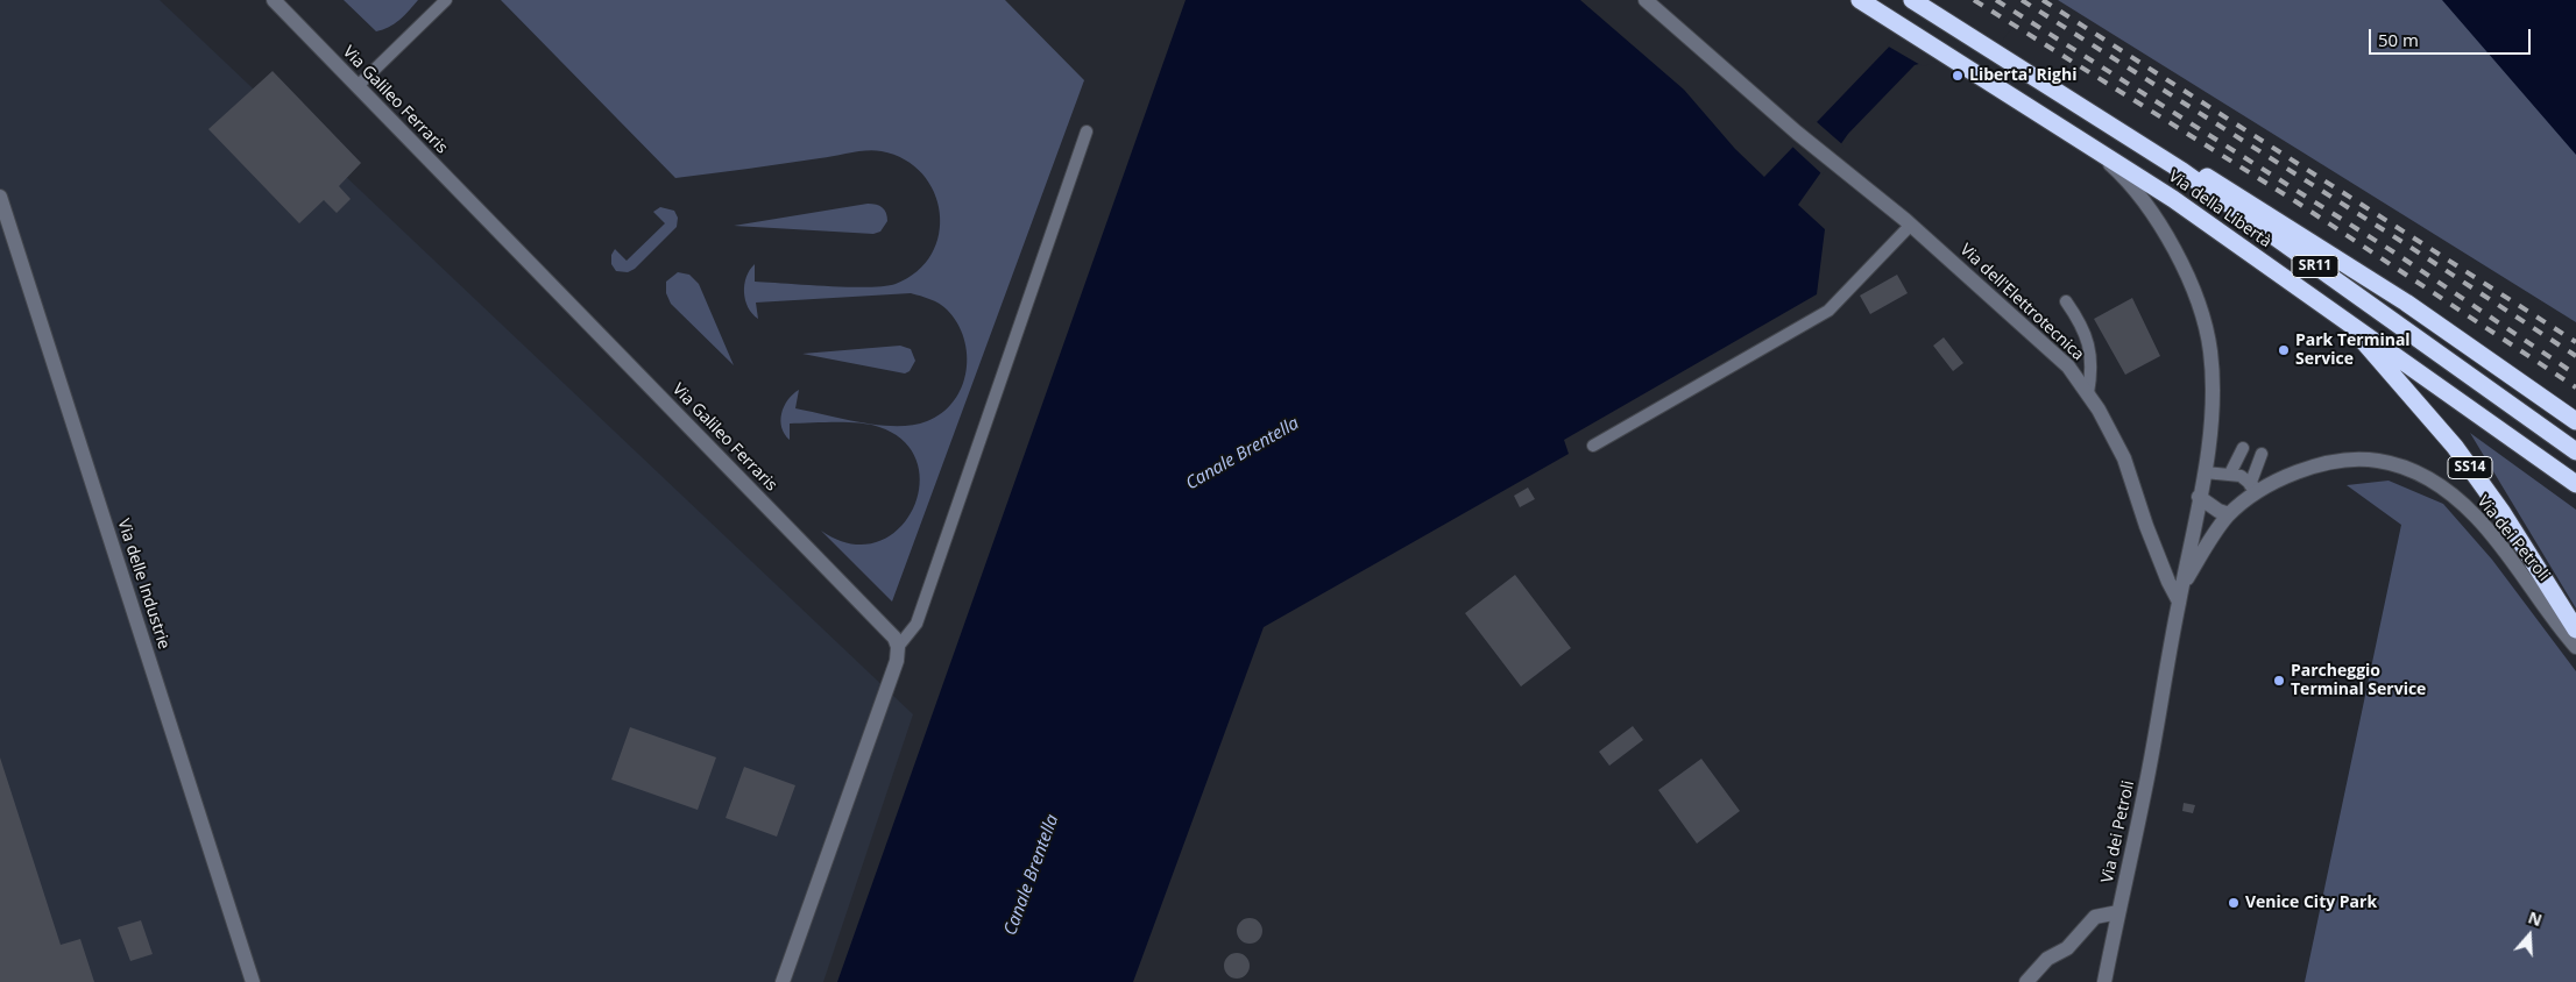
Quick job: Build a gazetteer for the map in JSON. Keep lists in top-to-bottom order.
{
  "streets": {
    "highway": ["Via della Libertà", "SR11", "SS14"],
    "street": [
      "Via Galileo Ferraris",
      "Via dell'Elettrotecnica",
      "Via dei Petroli",
      "Via delle Industrie"
    ]
  },
  "crossings": [
    ["Via della Libertà", "SS14"],
    ["Via della Libertà", "Via dei Petroli"],
    ["Via dell'Elettrotecnica", "Via dei Petroli"]
  ],
  "water": ["Canale Brentella"],
  "places": [
    "Liberta' Righi",
    "Park Terminal Service",
    "Parcheggio Terminal Service",
    "Venice City Park"
  ],
  "scale_bar": "50 m",
  "north": "top"
}
